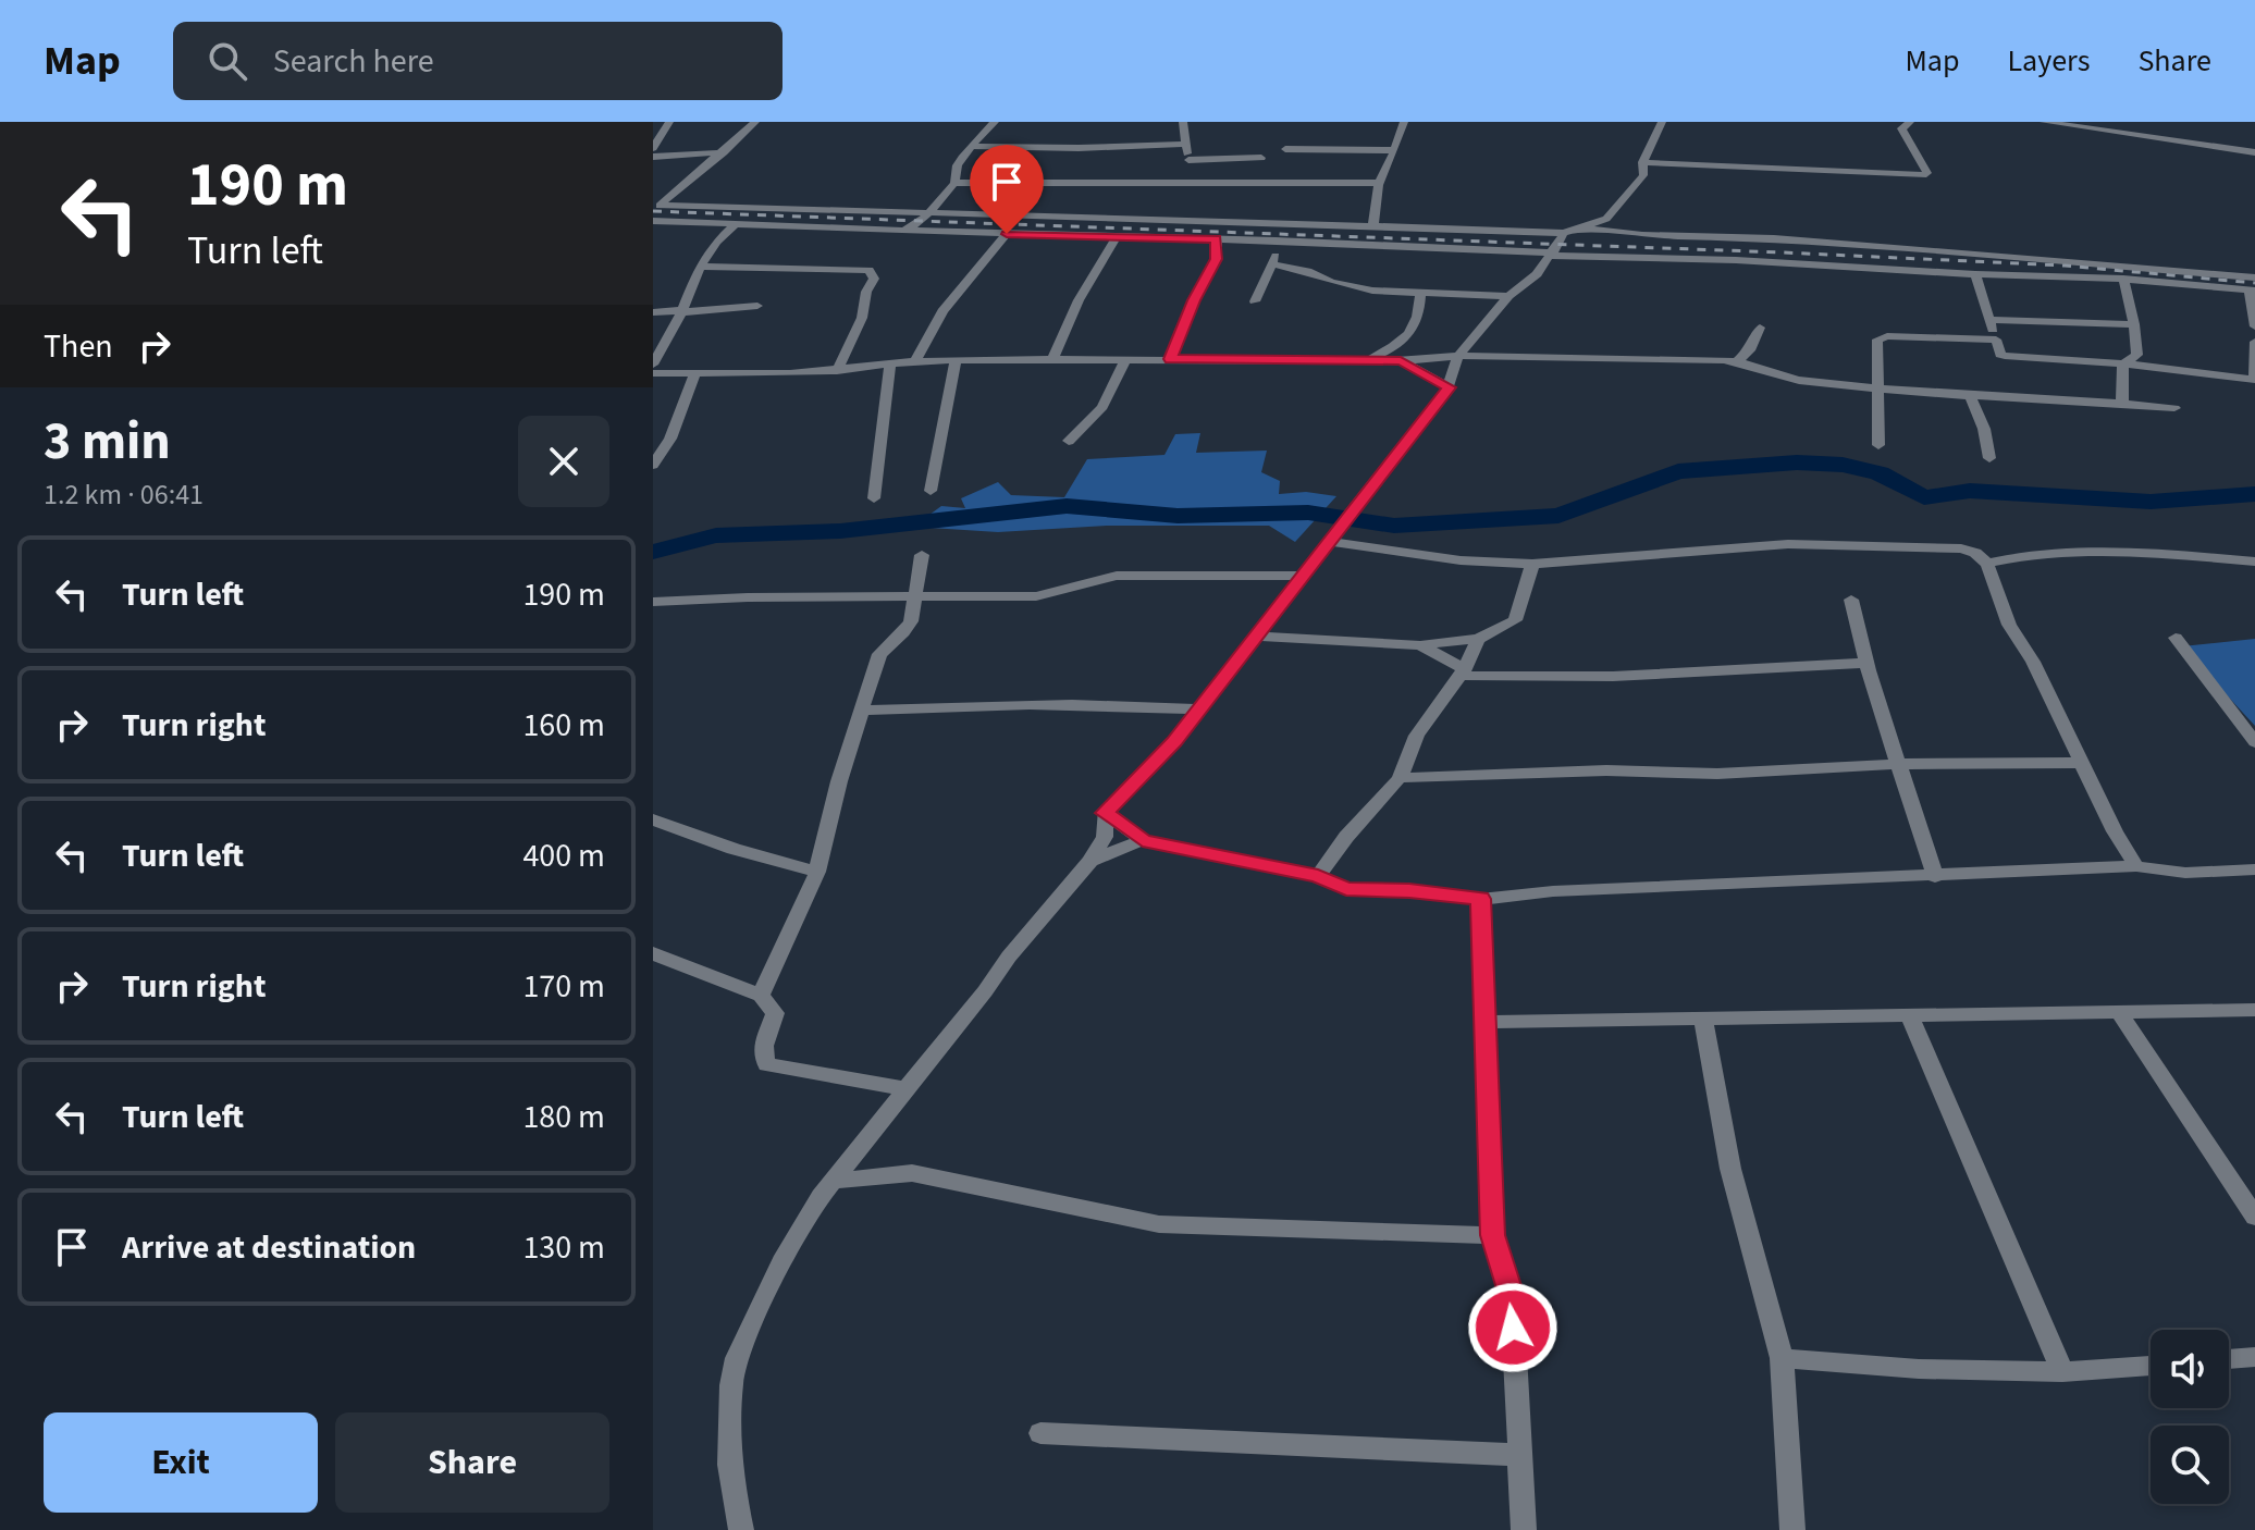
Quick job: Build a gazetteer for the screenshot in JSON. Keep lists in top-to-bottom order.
{
  "page": {
    "header": "Map",
    "search": "Search here",
    "nav": ["Map", "Layers", "Share"],
    "turn": ["190 m", "Turn left"],
    "then": "Then",
    "heading": ["3 min", "1.2 km · 06:41"],
    "list": [
      {
        "name": "Turn left",
        "value": "190 m"
      },
      {
        "name": "Turn right",
        "value": "160 m"
      },
      {
        "name": "Turn left",
        "value": "400 m"
      },
      {
        "name": "Turn right",
        "value": "170 m"
      },
      {
        "name": "Turn left",
        "value": "180 m"
      },
      {
        "name": "Arrive at destination",
        "value": "130 m"
      }
    ],
    "buttons": ["Exit", "Share"]
  }
}
